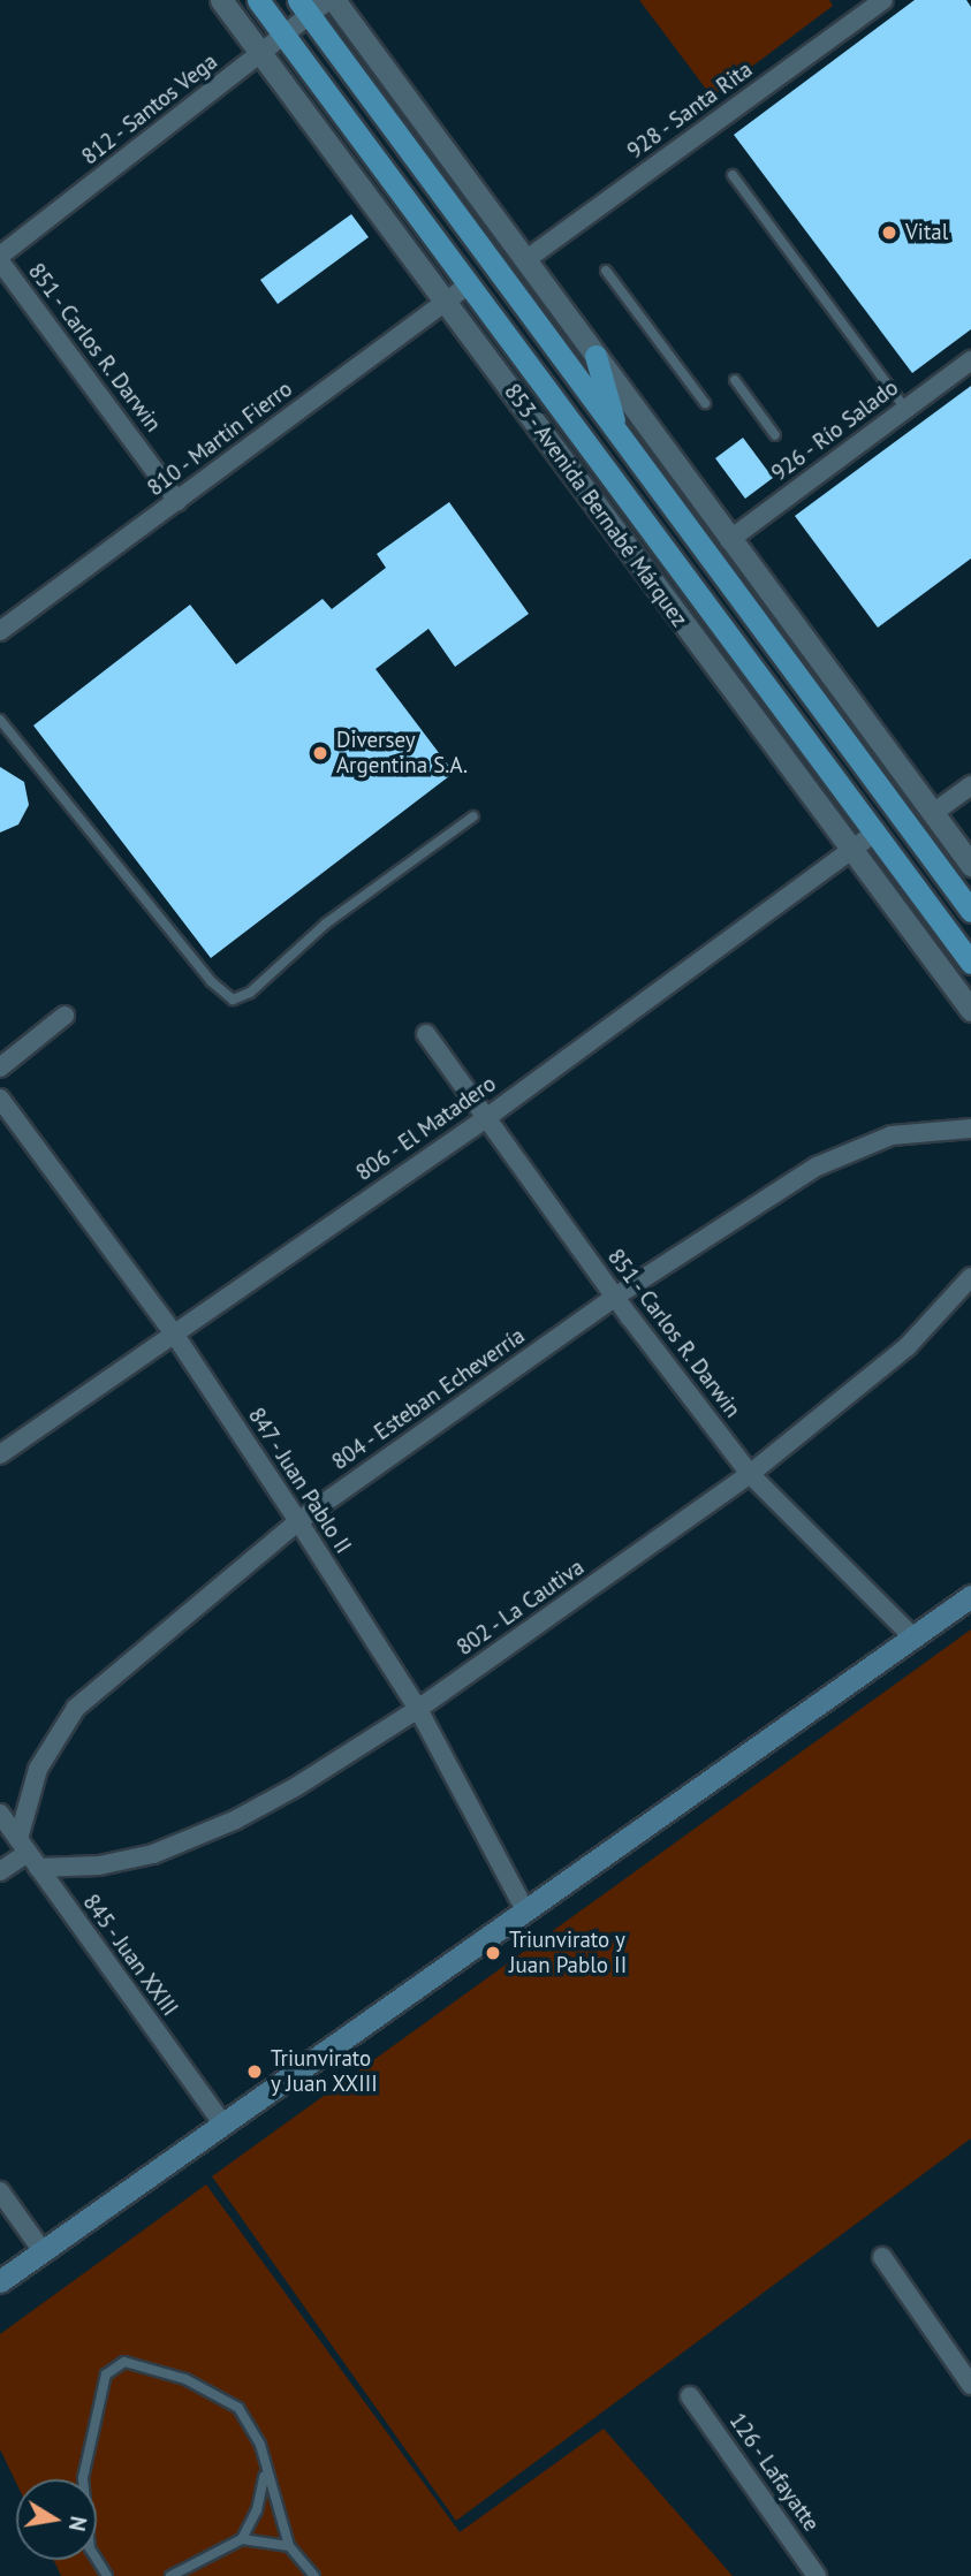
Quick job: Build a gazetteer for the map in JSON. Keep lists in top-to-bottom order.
{
  "streets": {
    "main road": ["853 - Avenida Bernabé Márquez"],
    "street": [
      "812 - Santos Vega",
      "928 - Santa Rita",
      "851 - Carlos R. Darwin",
      "926 - Río Salado",
      "810 - Martín Fierro",
      "806 - El Matadero",
      "804 - Esteban Echeverría",
      "847 - Juan Pablo II",
      "802 - La Cautiva",
      "845 - Juan XXIII",
      "126 - Lafayatte"
    ]
  },
  "crossings": [
    ["812 - Santos Vega", "851 - Carlos R. Darwin"],
    ["812 - Santos Vega", "853 - Avenida Bernabé Márquez"],
    ["851 - Carlos R. Darwin", "810 - Martín Fierro"],
    ["851 - Carlos R. Darwin", "806 - El Matadero"],
    ["851 - Carlos R. Darwin", "804 - Esteban Echeverría"],
    ["851 - Carlos R. Darwin", "802 - La Cautiva"],
    ["810 - Martín Fierro", "853 - Avenida Bernabé Márquez"],
    ["853 - Avenida Bernabé Márquez", "806 - El Matadero"],
    ["806 - El Matadero", "847 - Juan Pablo II"],
    ["804 - Esteban Echeverría", "847 - Juan Pablo II"],
    ["804 - Esteban Echeverría", "802 - La Cautiva"],
    ["804 - Esteban Echeverría", "845 - Juan XXIII"],
    ["847 - Juan Pablo II", "802 - La Cautiva"],
    ["802 - La Cautiva", "845 - Juan XXIII"]
  ],
  "places": [
    "Vital",
    "Diversey Argentina S.A.",
    "Triunvirato y Juan Pablo II",
    "Triunvirato y Juan XXIII"
  ],
  "north": "right"
}
